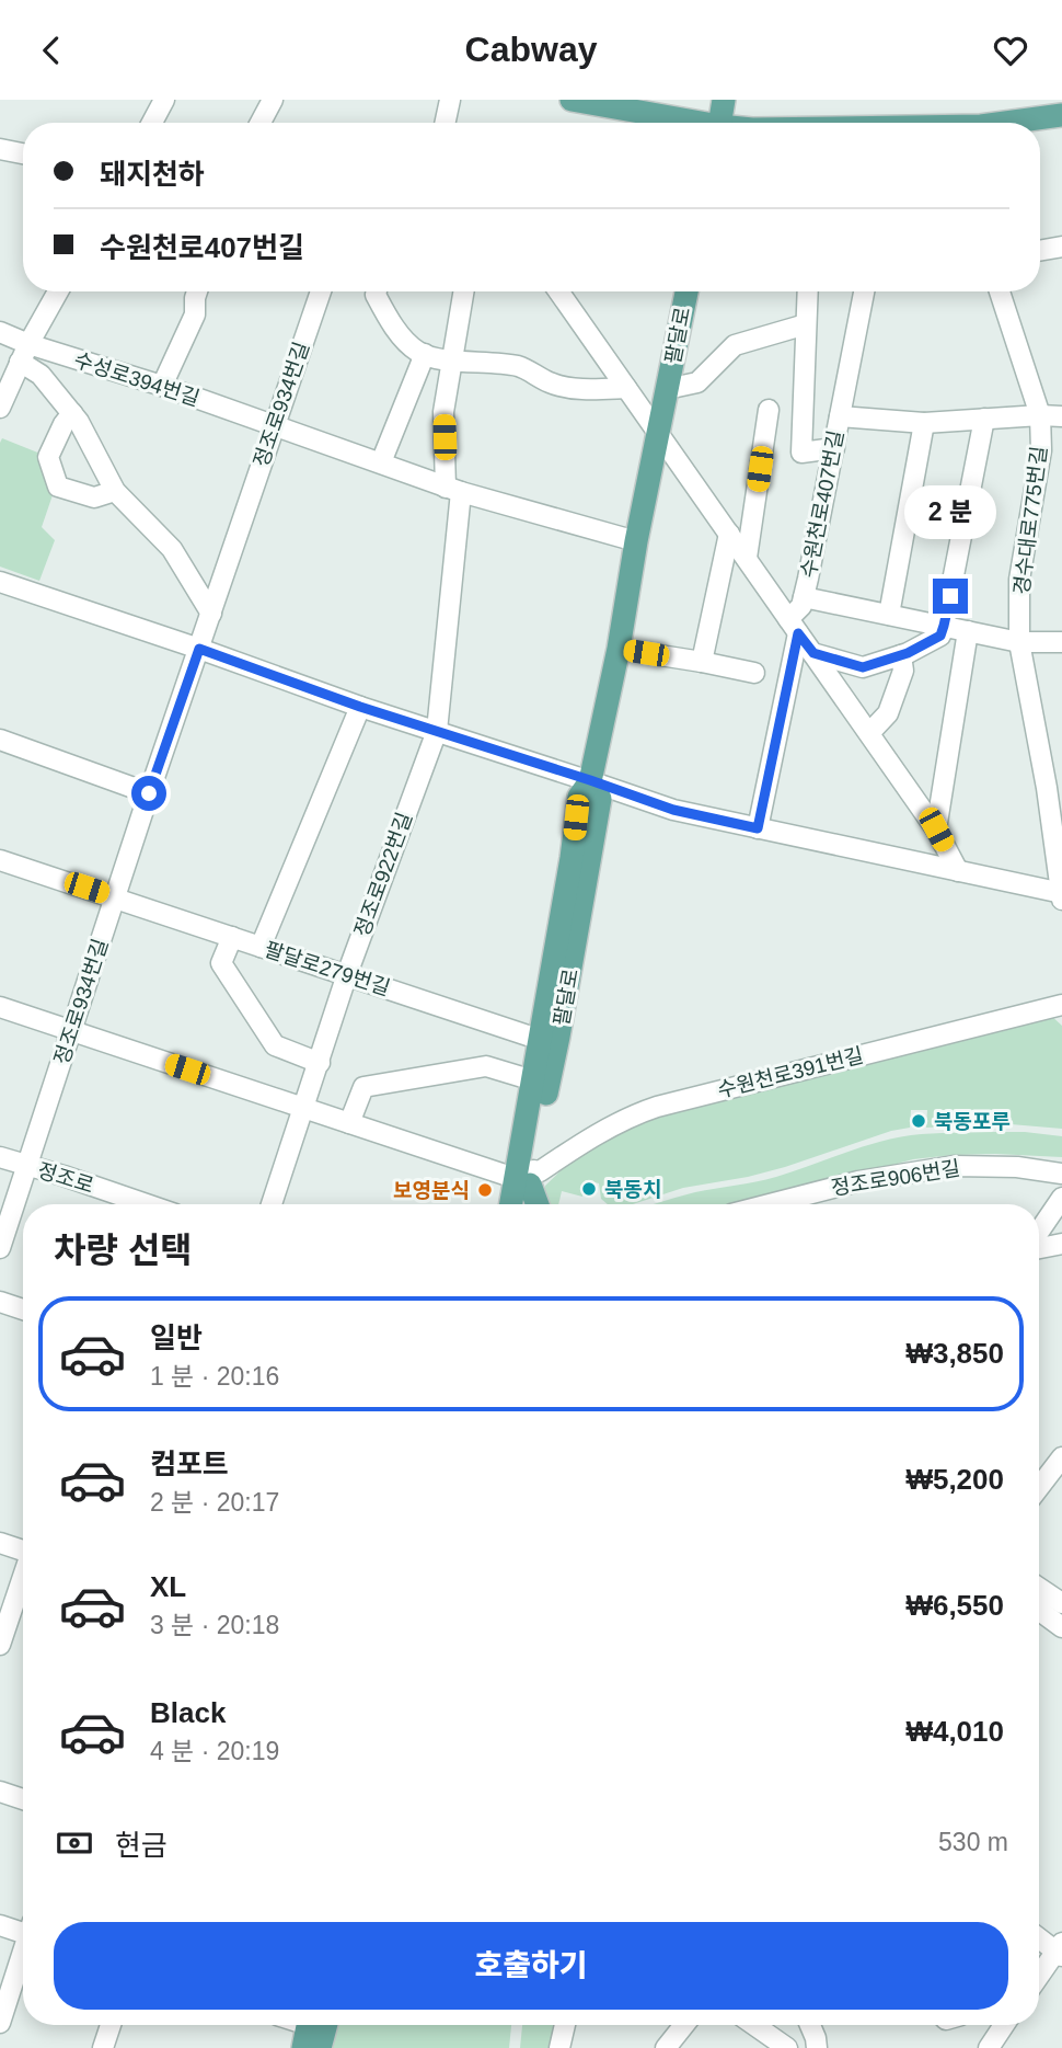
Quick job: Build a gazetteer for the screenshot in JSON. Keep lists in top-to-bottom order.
{
  "streets": {
    "main road": ["팔달로"],
    "street": [
      "수성로394번길",
      "정조로934번길",
      "수원천로407번길",
      "경수대로775번길",
      "정조로922번길",
      "팔달로279번길",
      "수원천로391번길",
      "정조로",
      "정조로906번길"
    ]
  },
  "crossings": [
    ["팔달로", "수성로394번길"],
    ["팔달로", "팔달로279번길"],
    ["팔달로", "수원천로391번길"],
    ["수성로394번길", "정조로934번길"],
    ["수성로394번길", "정조로922번길"],
    ["정조로934번길", "팔달로279번길"],
    ["정조로934번길", "정조로"],
    ["수원천로407번길", "경수대로775번길"],
    ["정조로922번길", "팔달로279번길"]
  ],
  "places": ["북동포루", "북동치", "보영분식"],
  "page": {
    "header": "Cabway",
    "banner": ["돼지천하", "수원천로407번길"],
    "bubble": "2 분",
    "heading": "차량 선택",
    "list": [
      {
        "name": "일반",
        "note": "1 분 · 20:16",
        "value": "₩3,850"
      },
      {
        "name": "컴포트",
        "note": "2 분 · 20:17",
        "value": "₩5,200"
      },
      {
        "name": "XL",
        "note": "3 분 · 20:18",
        "value": "₩6,550"
      },
      {
        "name": "Black",
        "note": "4 분 · 20:19",
        "value": "₩4,010"
      }
    ],
    "pay": ["현금", "530 m"],
    "buttons": "호출하기"
  }
}
